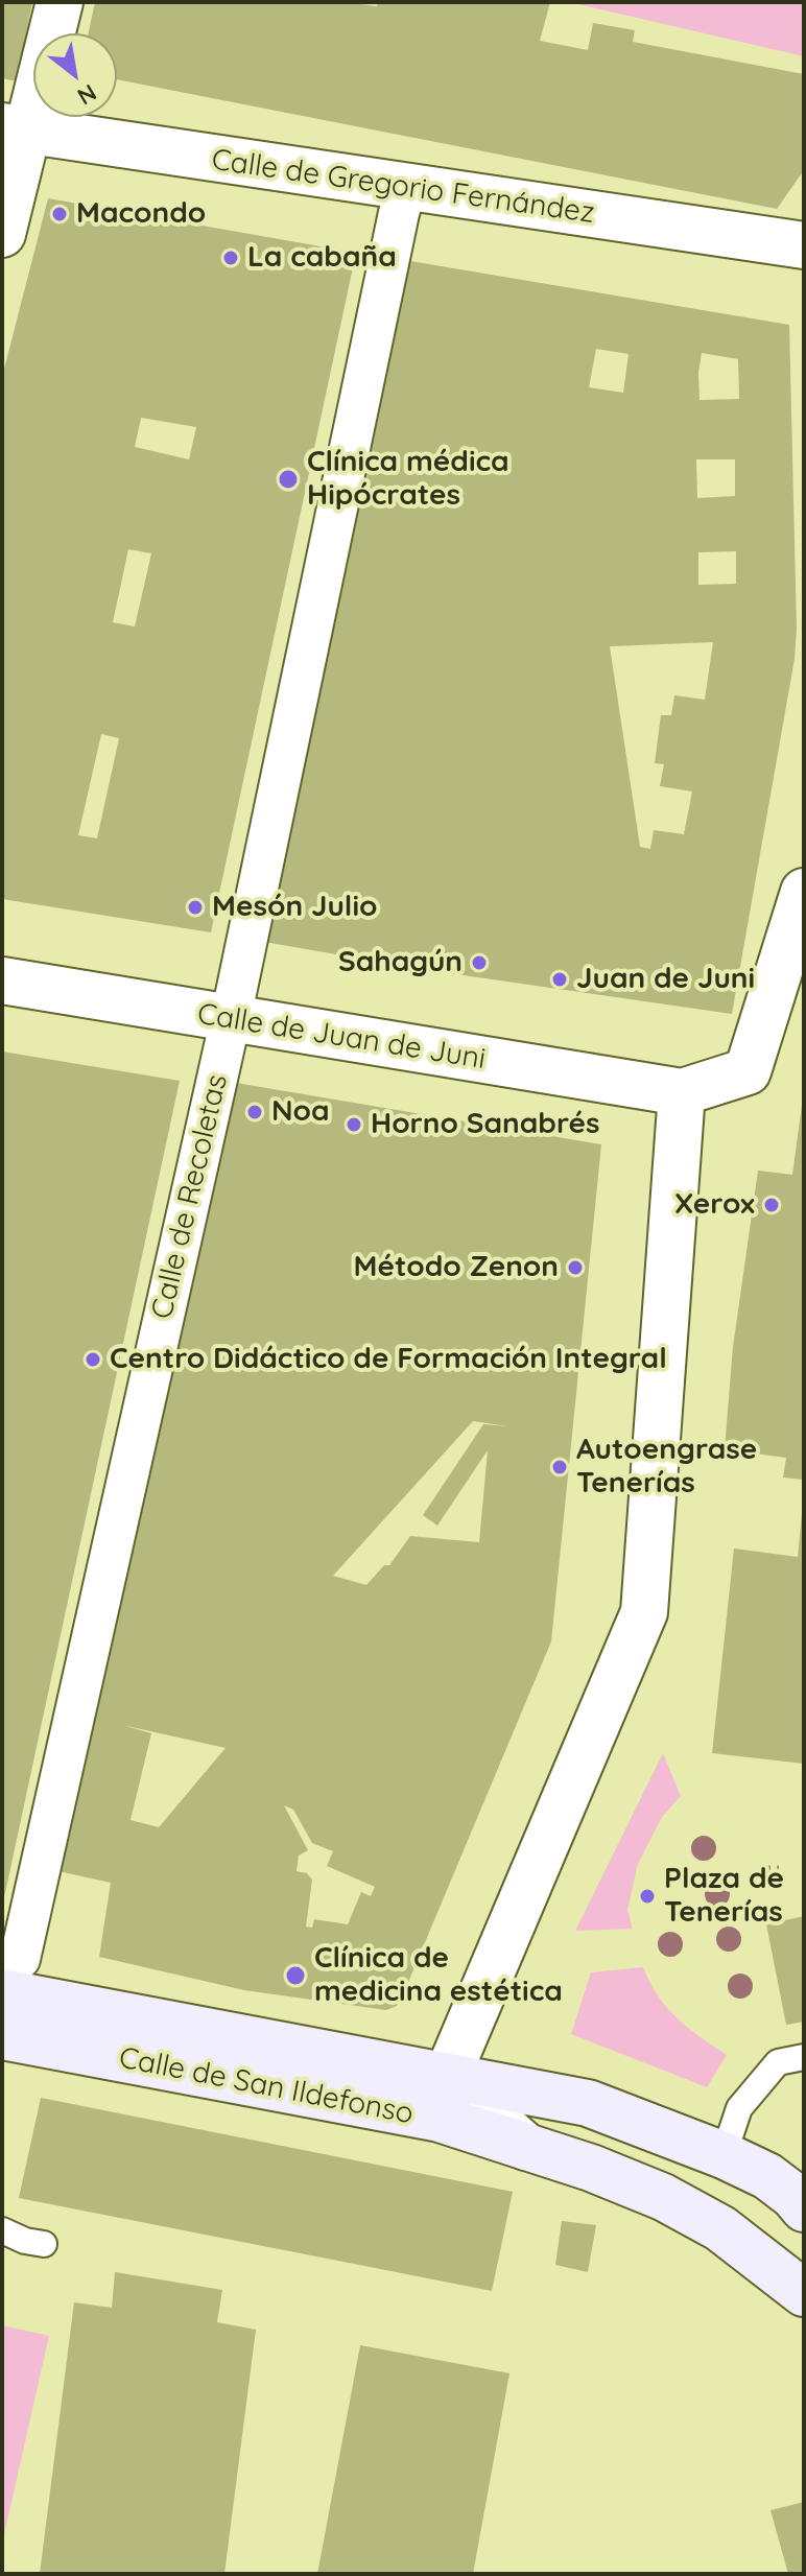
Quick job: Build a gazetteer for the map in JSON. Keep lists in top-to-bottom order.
{
  "streets": {
    "main road": ["Calle de San Ildefonso"],
    "street": ["Calle de Gregorio Fernández", "Calle de Juan de Juni", "Calle de Recoletas"]
  },
  "crossings": [
    ["Calle de Gregorio Fernández", "Calle de Recoletas"],
    ["Calle de Juan de Juni", "Calle de Recoletas"],
    ["Calle de Recoletas", "Calle de San Ildefonso"]
  ],
  "places": [
    "Macondo",
    "La cabaña",
    "Clínica médica Hipócrates",
    "Mesón Julio",
    "Sahagún",
    "Juan de Juni",
    "Noa",
    "Horno Sanabrés",
    "Xerox",
    "Método Zenon",
    "Centro Didáctico de Formación Integral",
    "Autoengrase Tenerías",
    "Plaza de Tenerías",
    "Clínica de medicina estética"
  ],
  "north": "bottom right"
}
